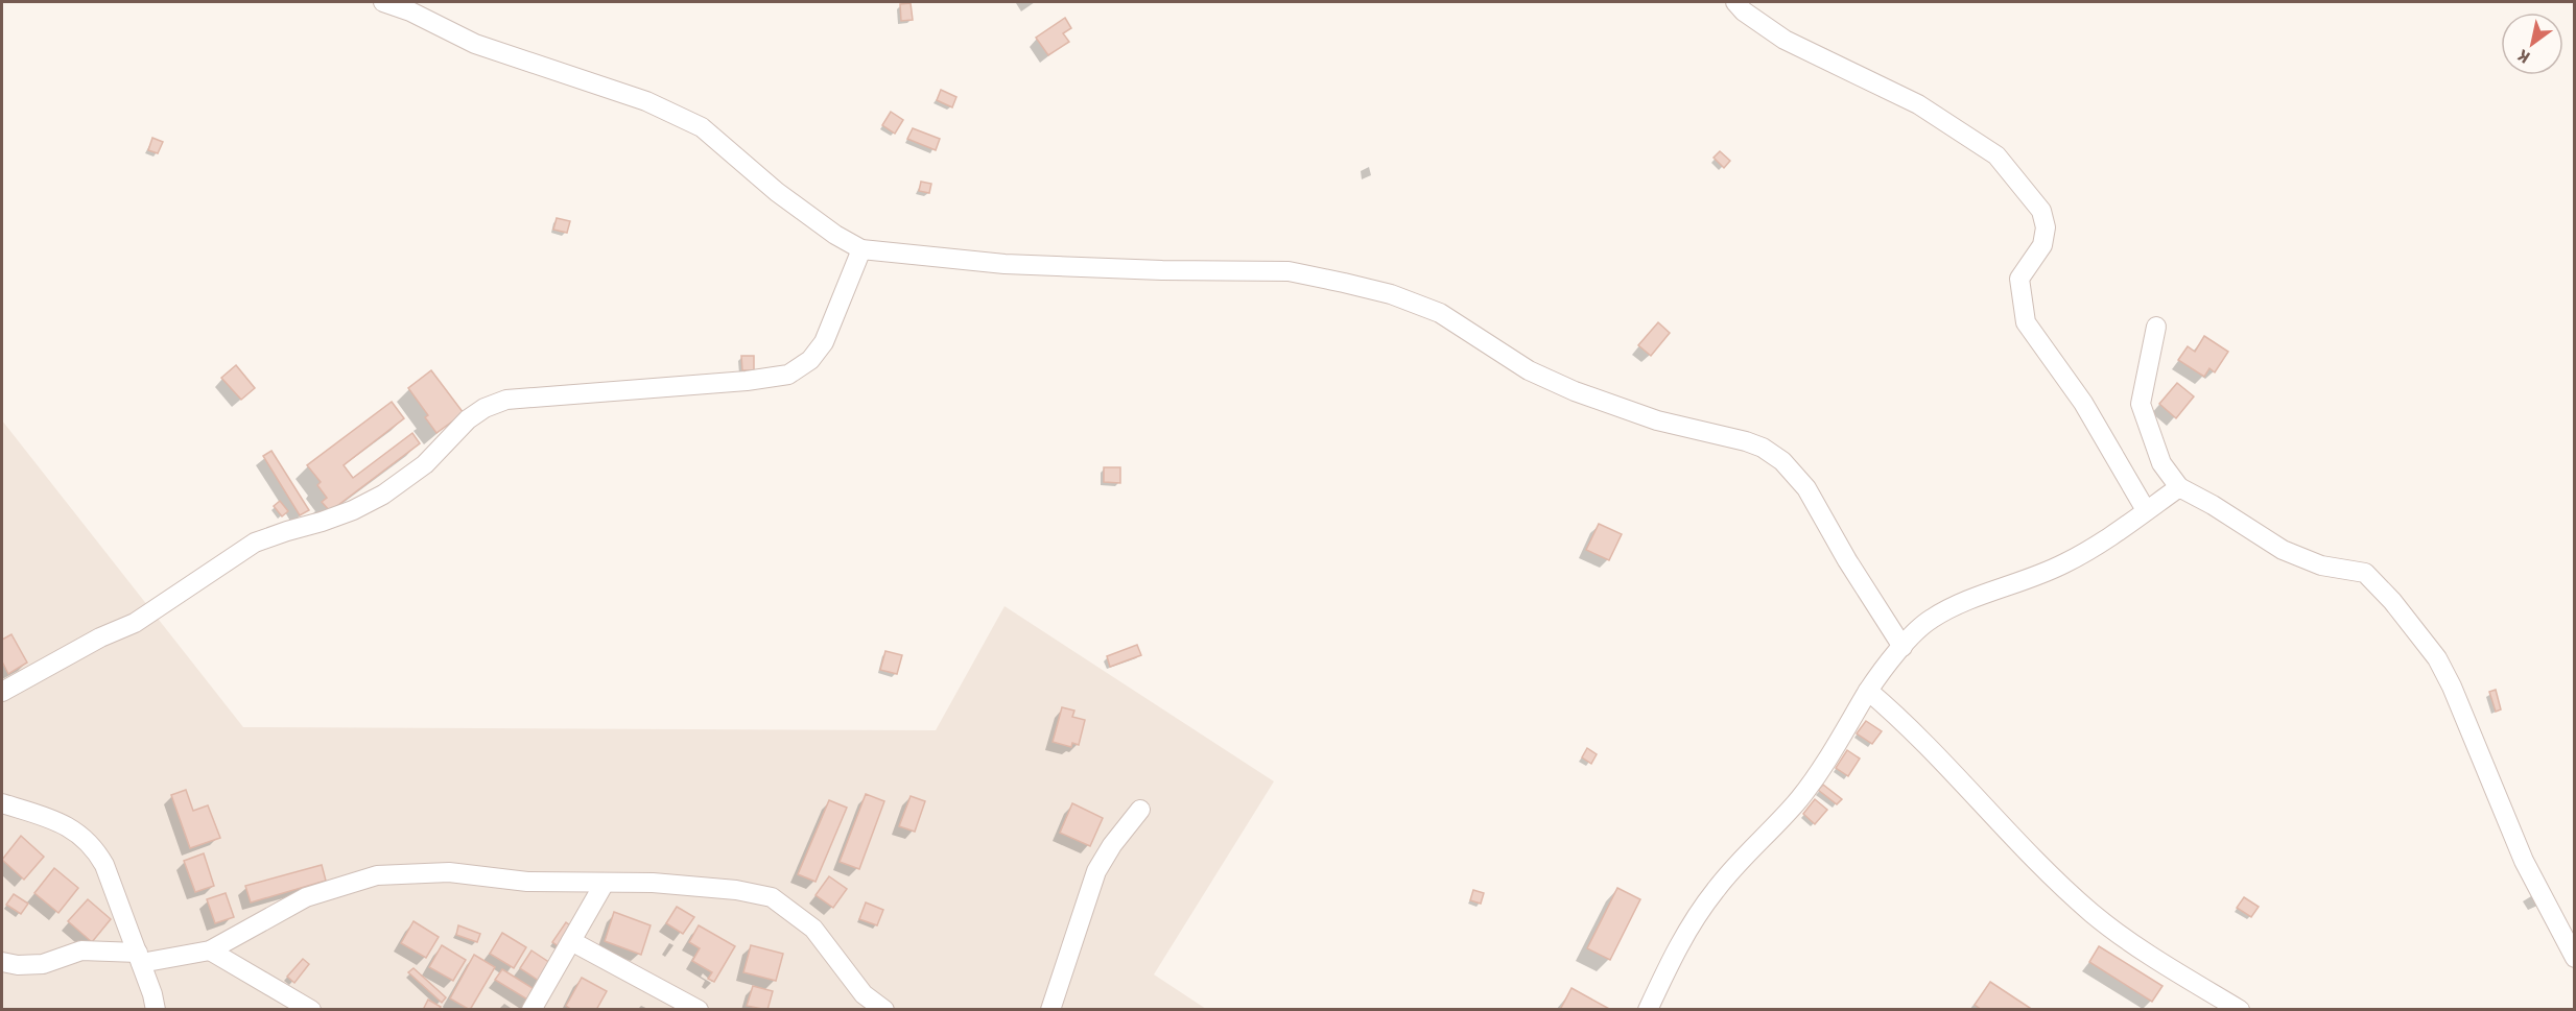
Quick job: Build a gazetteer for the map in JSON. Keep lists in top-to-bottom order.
{
  "north": "bottom left"
}
